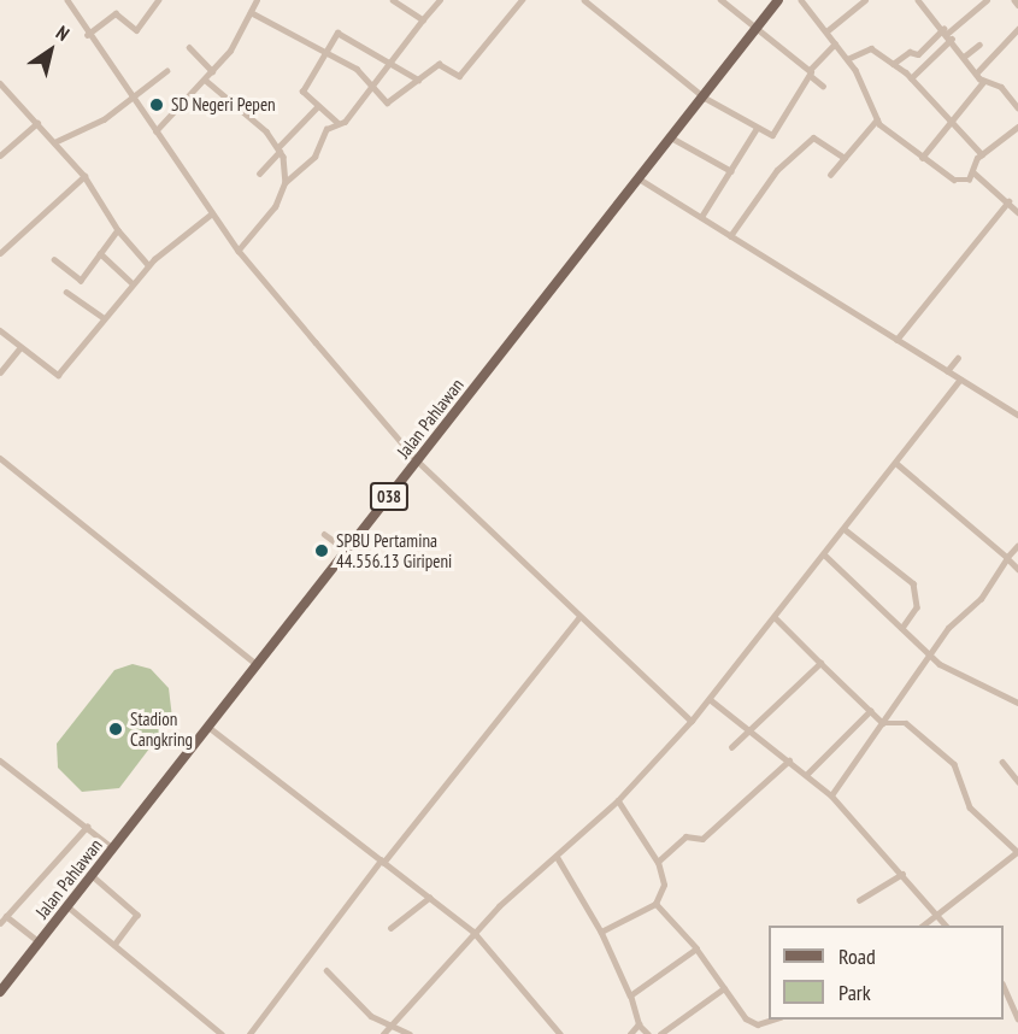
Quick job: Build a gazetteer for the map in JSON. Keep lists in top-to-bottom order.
{
  "streets": {
    "main road": ["Jalan Pahlawan", "038"]
  },
  "places": ["SD Negeri Pepen", "SPBU Pertamina 44.556.13 Giripeni", "Stadion Cangkring"],
  "legend": ["Road", "Park"],
  "north": "top right"
}
